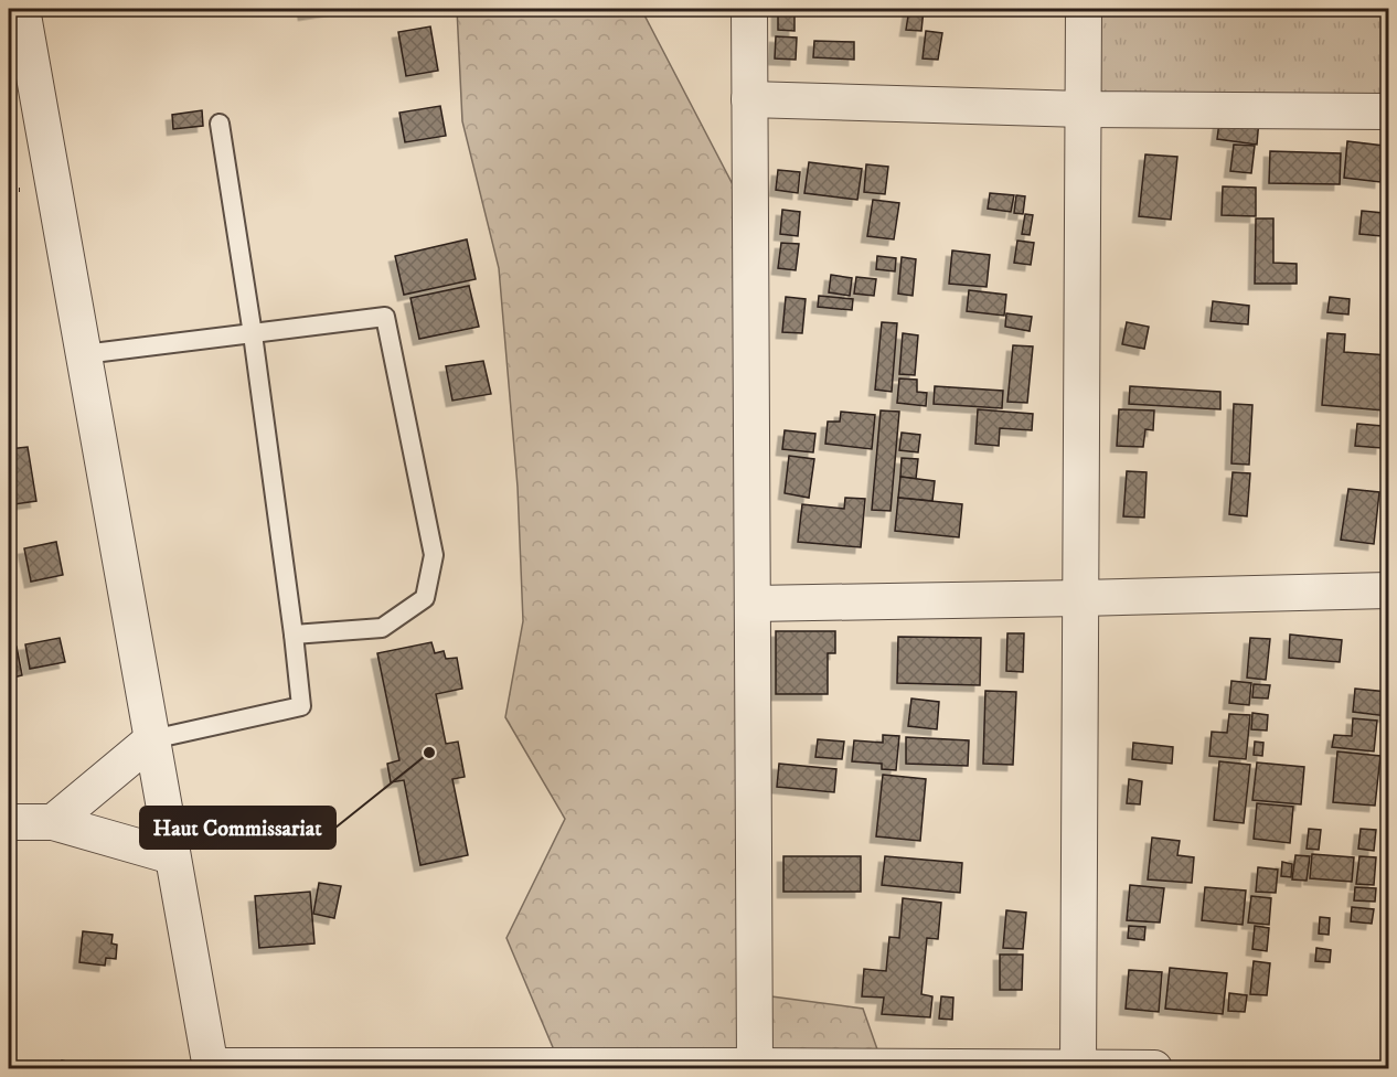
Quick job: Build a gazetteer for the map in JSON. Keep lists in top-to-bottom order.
{
  "places": ["Haut Commissariat"]
}
